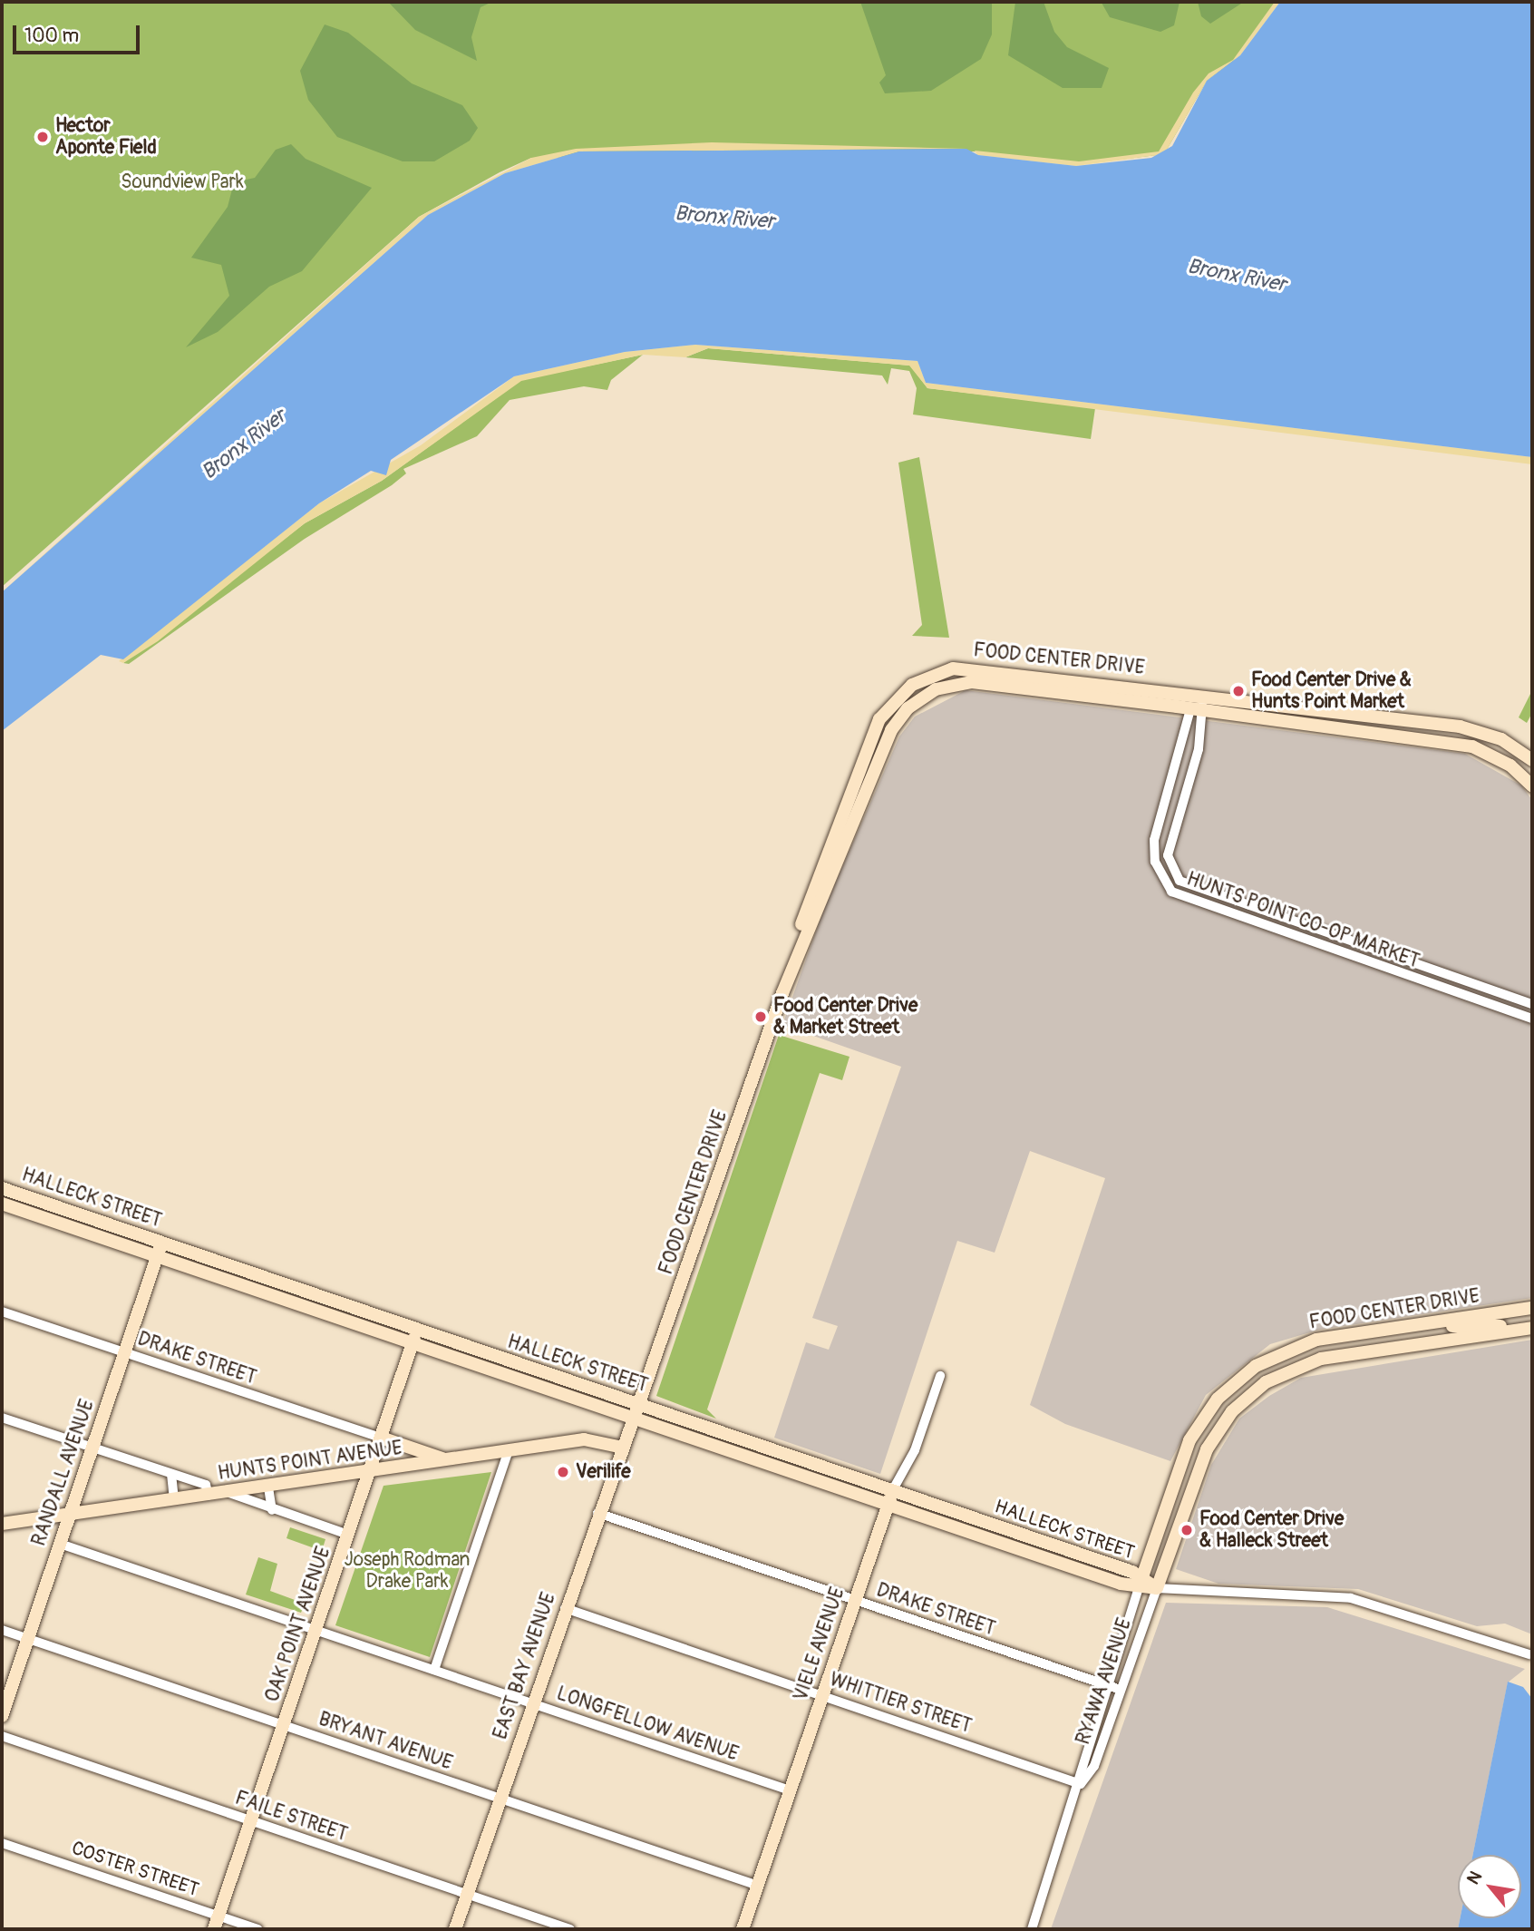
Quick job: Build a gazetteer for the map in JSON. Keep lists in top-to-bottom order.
{
  "streets": {
    "main road": [
      "FOOD CENTER DRIVE",
      "HALLECK STREET",
      "HUNTS POINT AVENUE",
      "RANDALL AVENUE",
      "OAK POINT AVENUE",
      "VIELE AVENUE",
      "EAST BAY AVENUE"
    ],
    "street": [
      "HUNTS POINT CO-OP MARKET",
      "DRAKE STREET",
      "RYAWA AVENUE",
      "WHITTIER STREET",
      "LONGFELLOW AVENUE",
      "BRYANT AVENUE",
      "FAILE STREET",
      "COSTER STREET"
    ]
  },
  "crossings": [
    ["FOOD CENTER DRIVE", "HUNTS POINT CO-OP MARKET"],
    ["FOOD CENTER DRIVE", "HALLECK STREET"],
    ["FOOD CENTER DRIVE", "EAST BAY AVENUE"],
    ["FOOD CENTER DRIVE", "RYAWA AVENUE"],
    ["HALLECK STREET", "RANDALL AVENUE"],
    ["HALLECK STREET", "OAK POINT AVENUE"],
    ["HALLECK STREET", "VIELE AVENUE"],
    ["HALLECK STREET", "EAST BAY AVENUE"],
    ["HALLECK STREET", "RYAWA AVENUE"],
    ["DRAKE STREET", "RANDALL AVENUE"],
    ["DRAKE STREET", "OAK POINT AVENUE"],
    ["DRAKE STREET", "VIELE AVENUE"],
    ["DRAKE STREET", "EAST BAY AVENUE"],
    ["DRAKE STREET", "RYAWA AVENUE"],
    ["HUNTS POINT AVENUE", "RANDALL AVENUE"],
    ["HUNTS POINT AVENUE", "OAK POINT AVENUE"],
    ["HUNTS POINT AVENUE", "EAST BAY AVENUE"],
    ["RANDALL AVENUE", "LONGFELLOW AVENUE"],
    ["RANDALL AVENUE", "BRYANT AVENUE"],
    ["OAK POINT AVENUE", "LONGFELLOW AVENUE"],
    ["OAK POINT AVENUE", "BRYANT AVENUE"],
    ["OAK POINT AVENUE", "FAILE STREET"],
    ["OAK POINT AVENUE", "COSTER STREET"],
    ["VIELE AVENUE", "WHITTIER STREET"],
    ["VIELE AVENUE", "LONGFELLOW AVENUE"],
    ["VIELE AVENUE", "BRYANT AVENUE"],
    ["EAST BAY AVENUE", "WHITTIER STREET"],
    ["EAST BAY AVENUE", "LONGFELLOW AVENUE"],
    ["EAST BAY AVENUE", "BRYANT AVENUE"],
    ["EAST BAY AVENUE", "FAILE STREET"],
    ["RYAWA AVENUE", "WHITTIER STREET"]
  ],
  "water": ["Bronx River"],
  "parks": ["Soundview Park", "Joseph Rodman Drake Park"],
  "places": [
    "Hector Aponte Field",
    "Food Center Drive & Hunts Point Market",
    "Food Center Drive & Market Street",
    "Verilife",
    "Food Center Drive & Halleck Street"
  ],
  "scale_bar": "100 m",
  "north": "top left"
}
